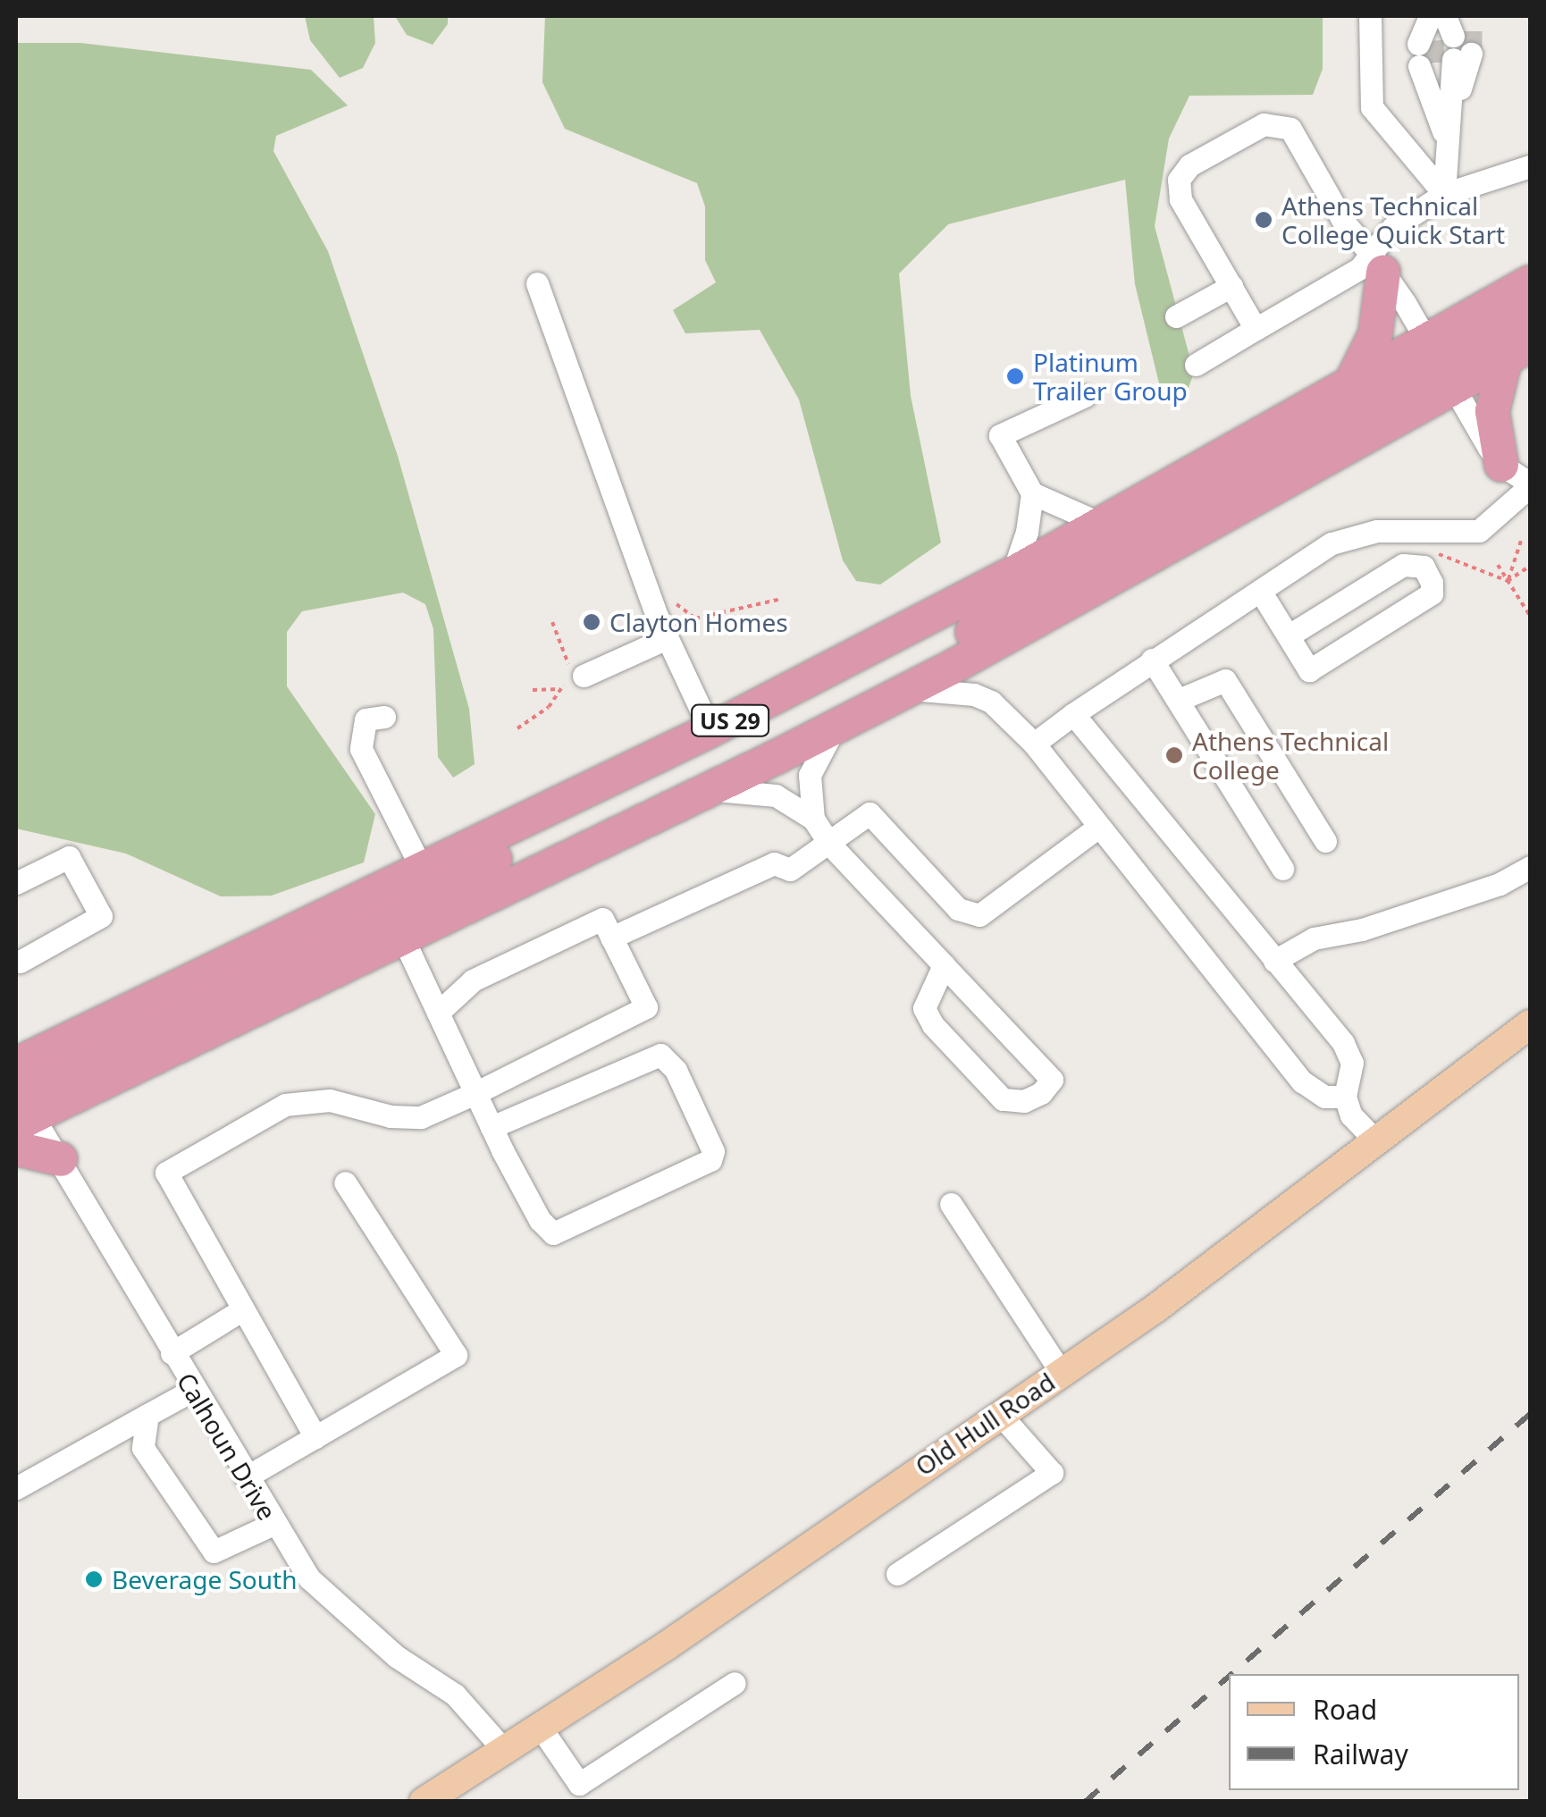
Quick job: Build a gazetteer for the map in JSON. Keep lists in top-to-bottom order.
{
  "streets": {
    "highway": ["US 29"],
    "main road": ["Old Hull Road"],
    "street": ["Calhoun Drive"]
  },
  "crossings": [
    ["US 29", "Calhoun Drive"],
    ["Old Hull Road", "Calhoun Drive"]
  ],
  "places": [
    "Athens Technical College Quick Start",
    "Platinum Trailer Group",
    "Clayton Homes",
    "Athens Technical College",
    "Beverage South"
  ],
  "legend": ["Road", "Railway"]
}
